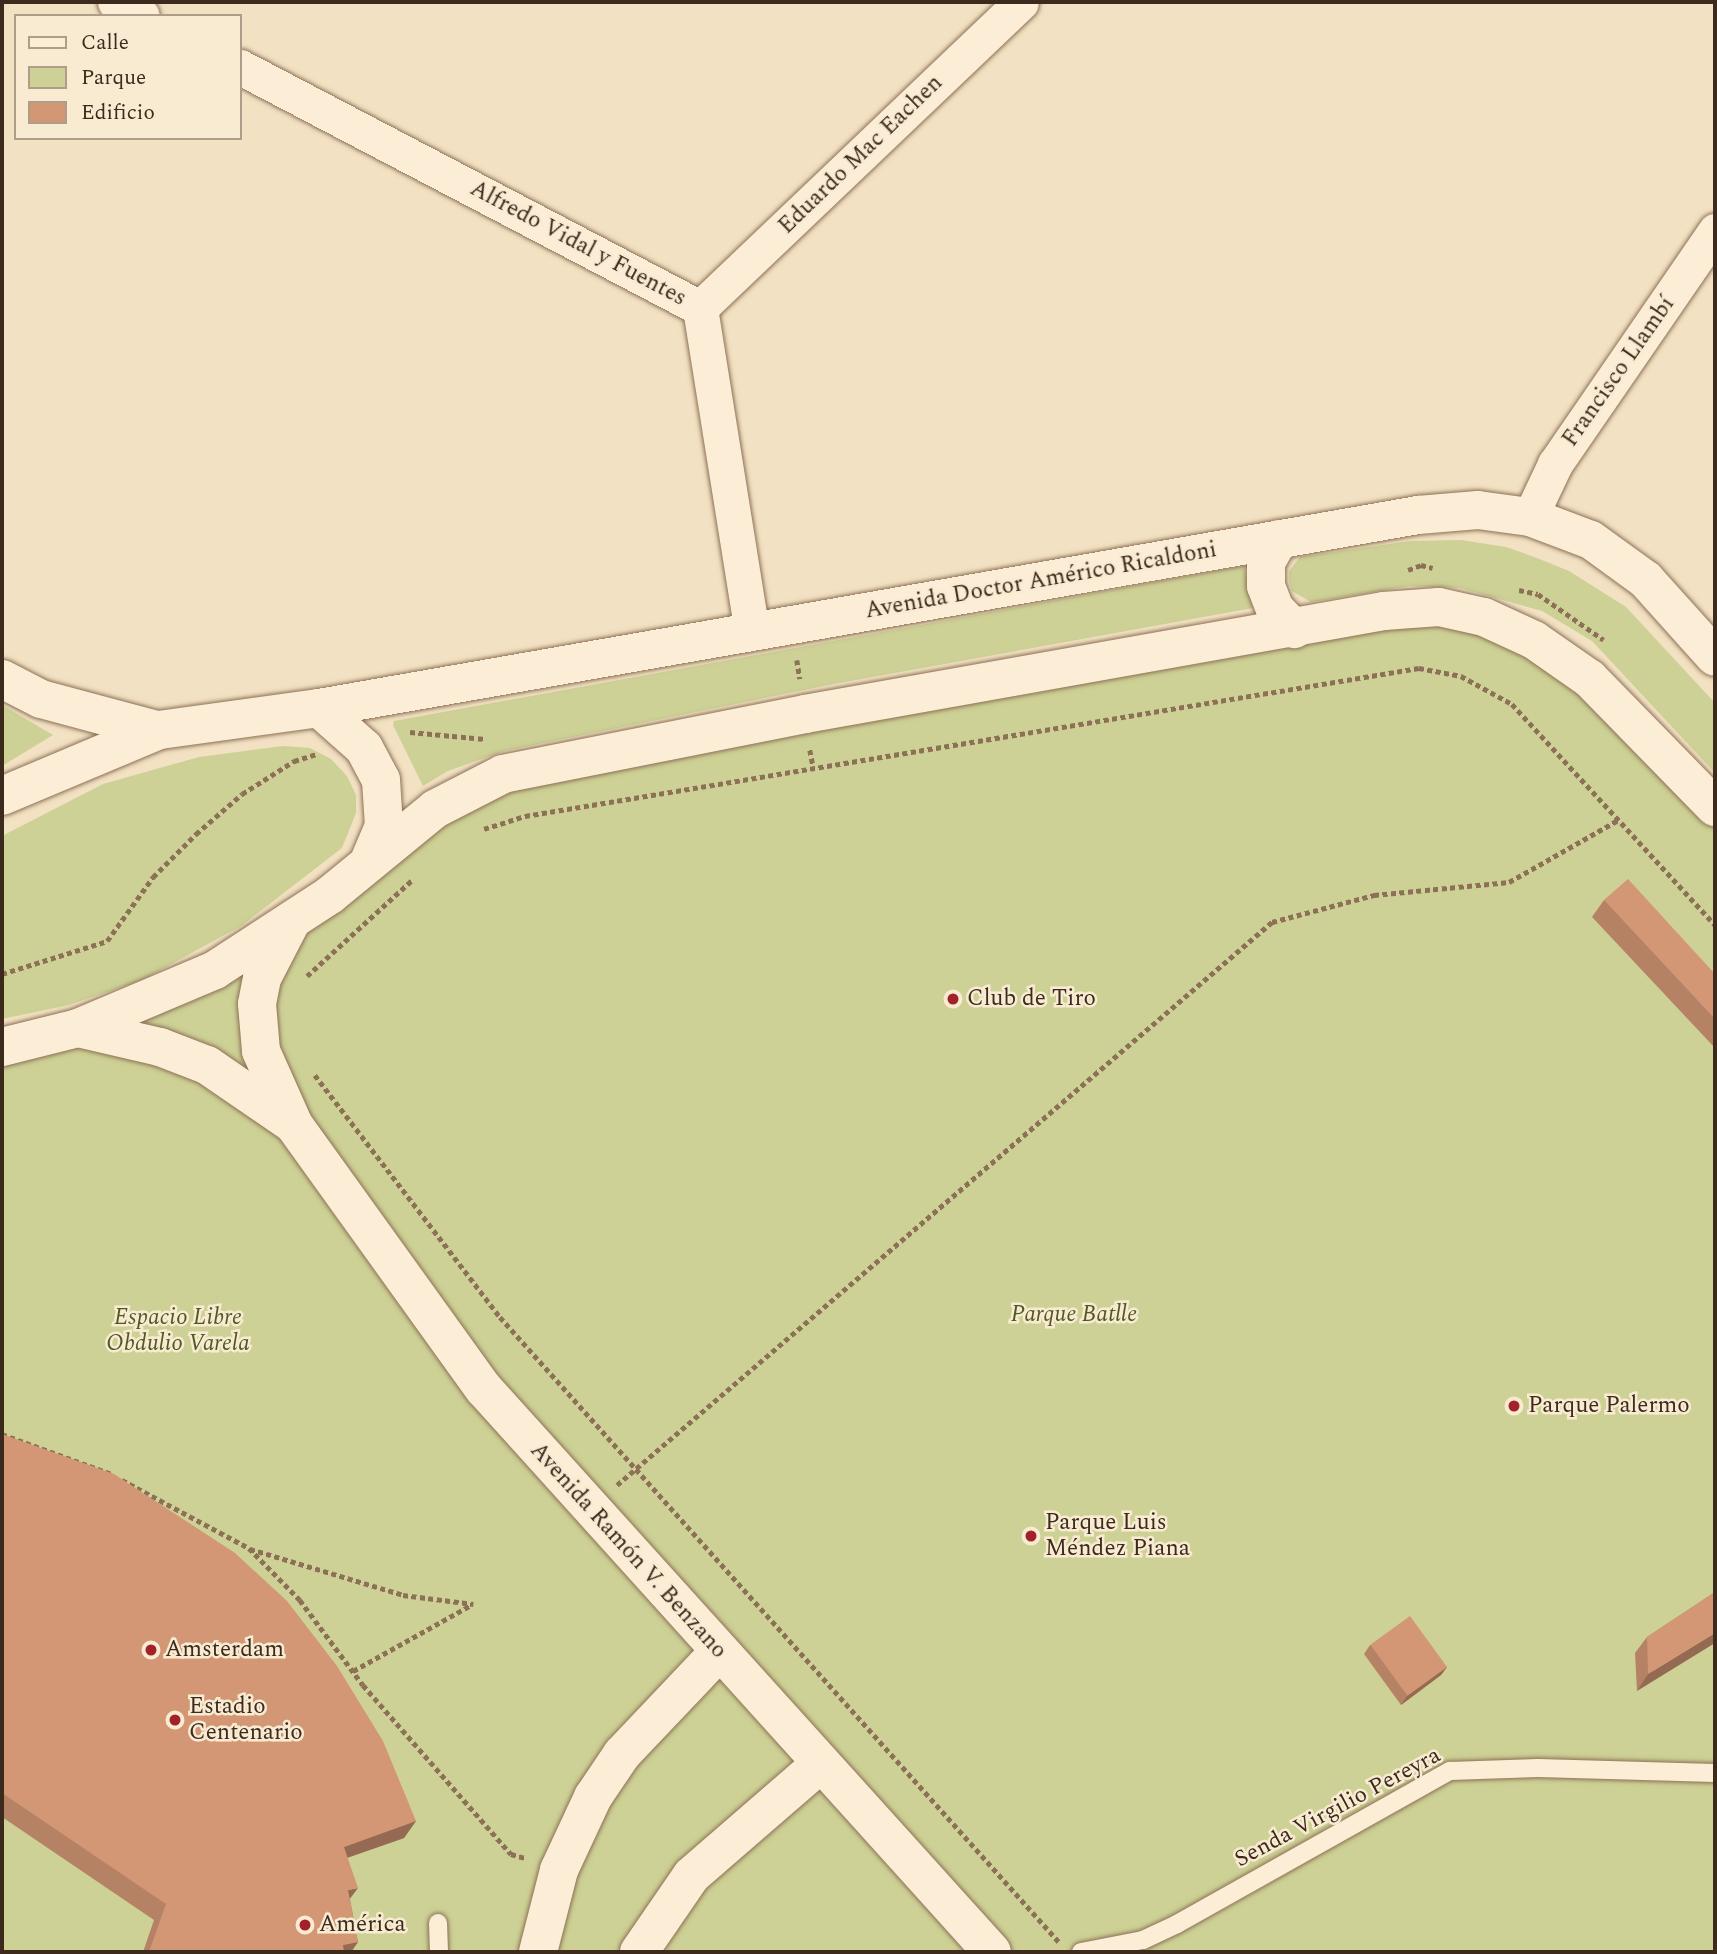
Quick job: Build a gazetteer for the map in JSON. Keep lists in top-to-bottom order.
{
  "streets": {
    "street": [
      "Eduardo Mac Eachen",
      "Alfredo Vidal y Fuentes",
      "Francisco Llambí",
      "Avenida Doctor Américo Ricaldoni",
      "Avenida Ramón V. Benzano"
    ],
    "lane": ["Senda Virgilio Pereyra"]
  },
  "crossings": [
    ["Eduardo Mac Eachen", "Alfredo Vidal y Fuentes"],
    ["Alfredo Vidal y Fuentes", "Avenida Doctor Américo Ricaldoni"],
    ["Francisco Llambí", "Avenida Doctor Américo Ricaldoni"]
  ],
  "parks": ["Parque Batlle", "Espacio Libre Obdulio Varela"],
  "places": [
    "Club de Tiro",
    "Parque Palermo",
    "Parque Luis Méndez Piana",
    "Amsterdam",
    "Estadio Centenario",
    "América"
  ],
  "legend": ["Calle", "Parque", "Edificio"]
}
